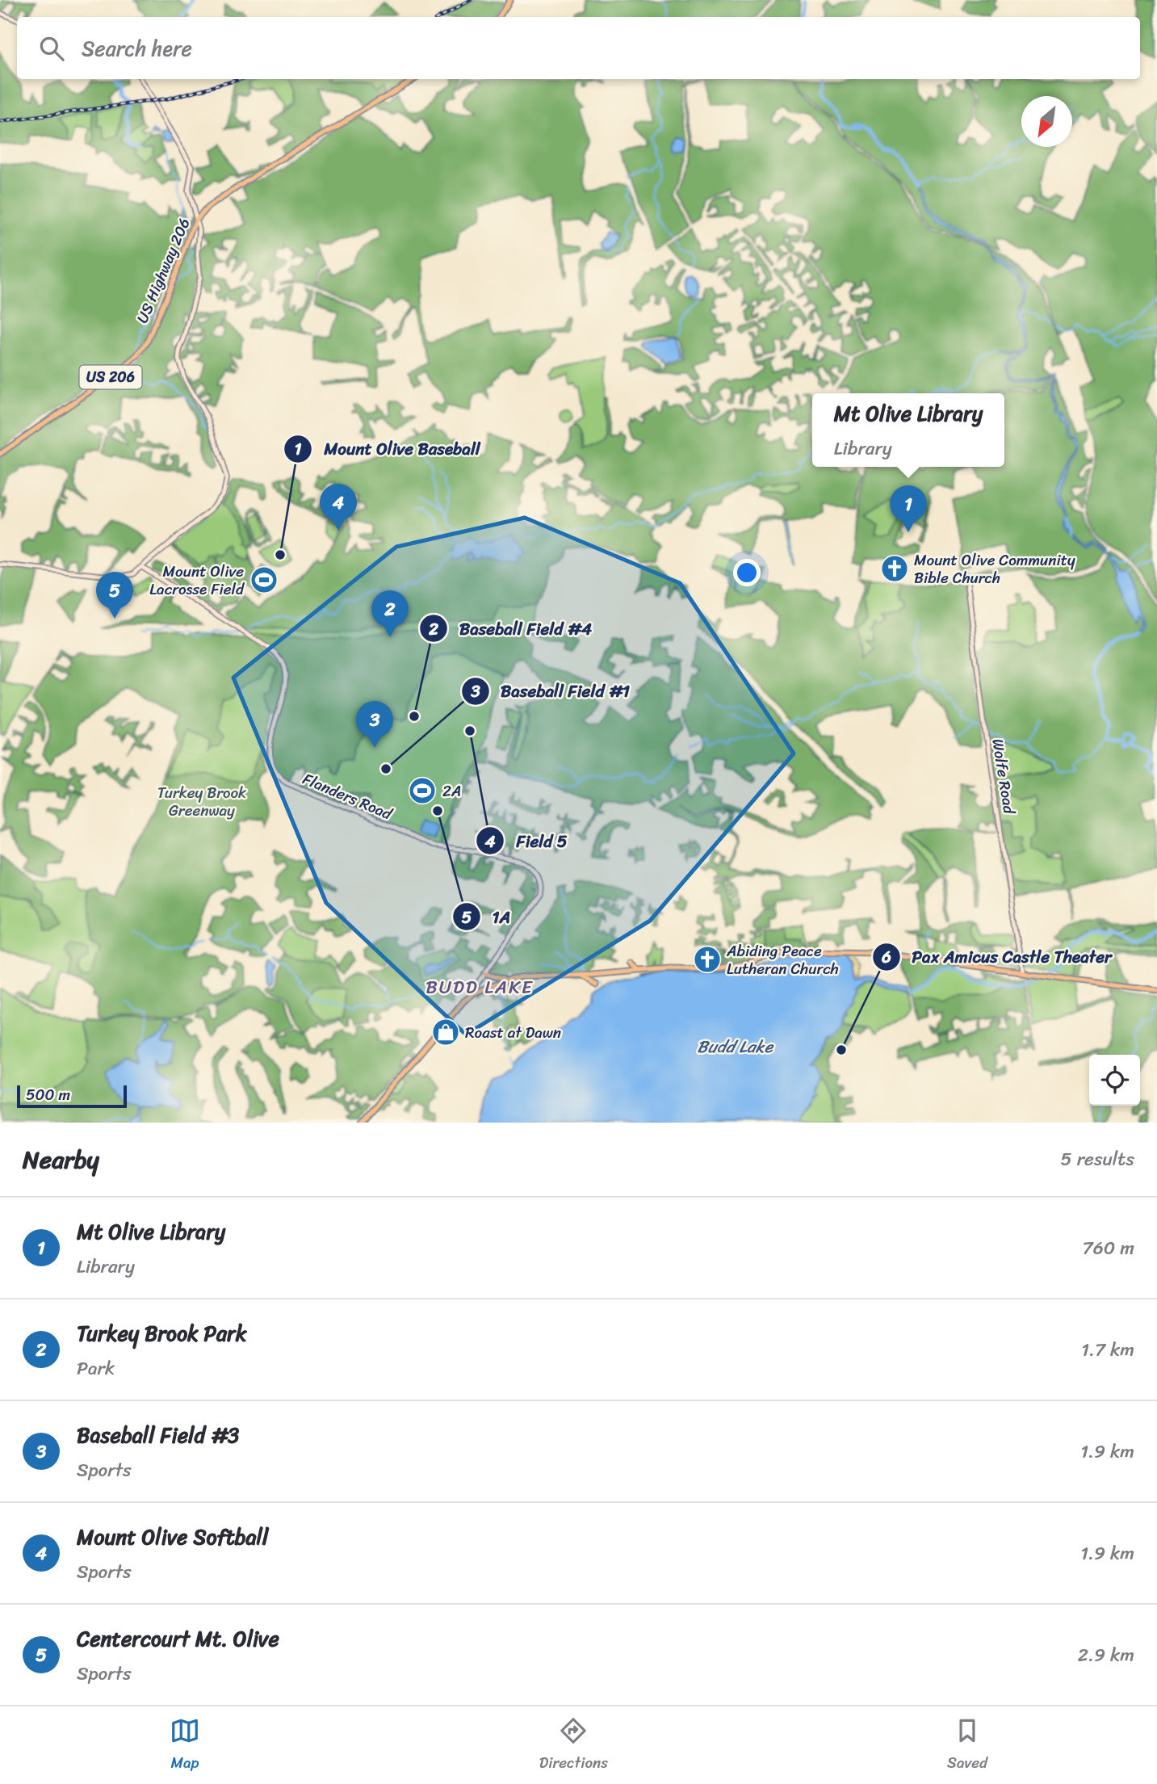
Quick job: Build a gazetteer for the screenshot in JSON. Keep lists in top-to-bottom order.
{
  "streets": {
    "main road": [
      "US Highway 206",
      "US 206",
      "Wolfe Road",
      "Flanders Road"
    ]
  },
  "districts": ["BUDD LAKE"],
  "water": ["Budd Lake"],
  "parks": ["Turkey Brook Greenway"],
  "places": {
    "other": [
      "Mount Olive Baseball",
      "Baseball Field #4",
      "Field 5",
      "Baseball Field #1",
      "1A",
      "Pax Amicus Castle Theater"
    ],
    "church": ["Mount Olive Community Bible Church", "Abiding Peace Lutheran Church"],
    "sports": ["Mount Olive Lacrosse Field", "2A"],
    "shop": ["Roast at Dawn"]
  },
  "scale_bar": "500 m",
  "north": "bottom left",
  "page": {
    "search": "Search here",
    "popup": ["Mt Olive Library", "Library"],
    "pins": [
      "4",
      "1",
      "5",
      "2",
      "3"
    ],
    "scale": "500 m",
    "heading": ["Nearby", "5 results"],
    "list": [
      {
        "mark": "1",
        "name": "Mt Olive Library",
        "note": "Library",
        "value": "760 m"
      },
      {
        "mark": "2",
        "name": "Turkey Brook Park",
        "note": "Park",
        "value": "1.7 km"
      },
      {
        "mark": "3",
        "name": "Baseball Field #3",
        "note": "Sports",
        "value": "1.9 km"
      },
      {
        "mark": "4",
        "name": "Mount Olive Softball",
        "note": "Sports",
        "value": "1.9 km"
      },
      {
        "mark": "5",
        "name": "Centercourt Mt. Olive",
        "note": "Sports",
        "value": "2.9 km"
      }
    ],
    "nav": ["Map", "Directions", "Saved"]
  }
}
